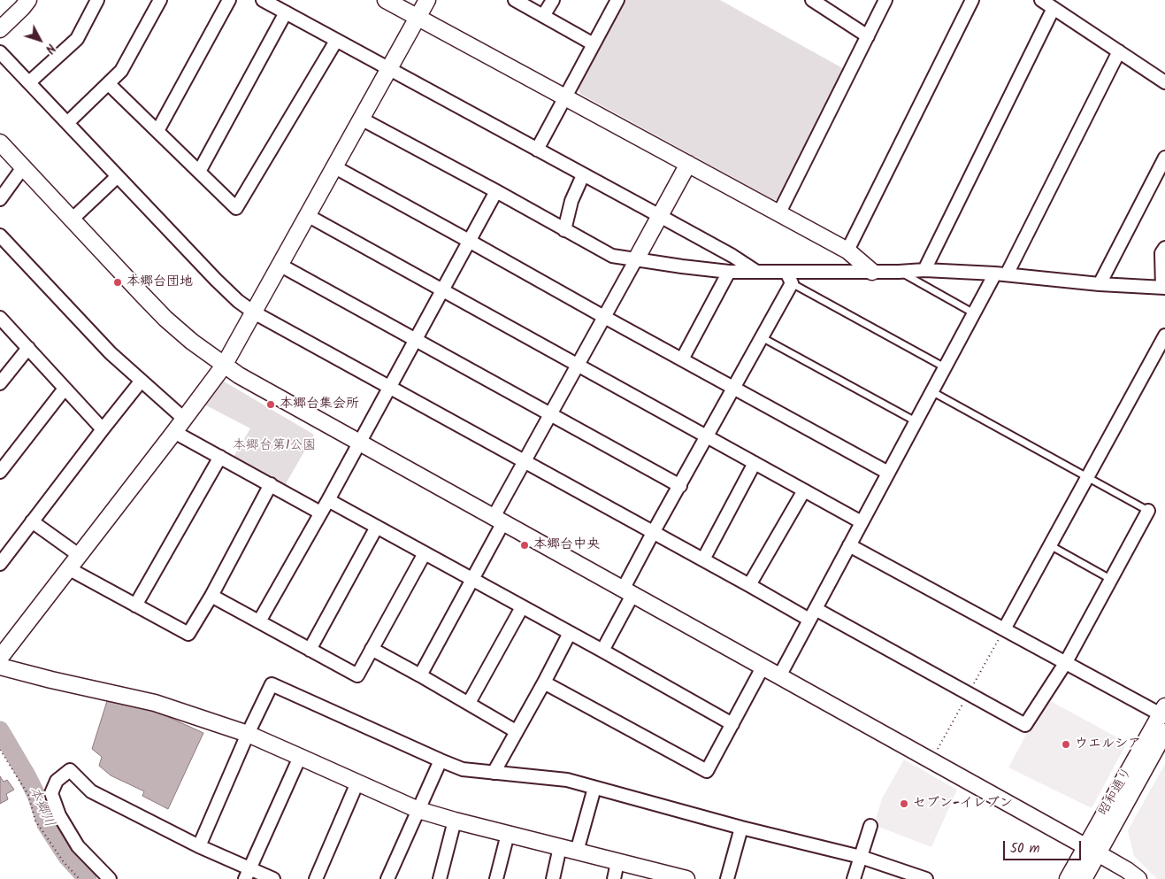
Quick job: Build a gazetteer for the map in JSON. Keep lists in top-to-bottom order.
{
  "streets": {
    "street": ["昭和通り"]
  },
  "water": ["本郷川"],
  "parks": ["本郷台第1公園"],
  "places": [
    "本郷台団地",
    "本郷台集会所",
    "本郷台中央",
    "ウエルシア",
    "セブン-イレブン"
  ],
  "scale_bar": "50 m",
  "north": "bottom right"
}
